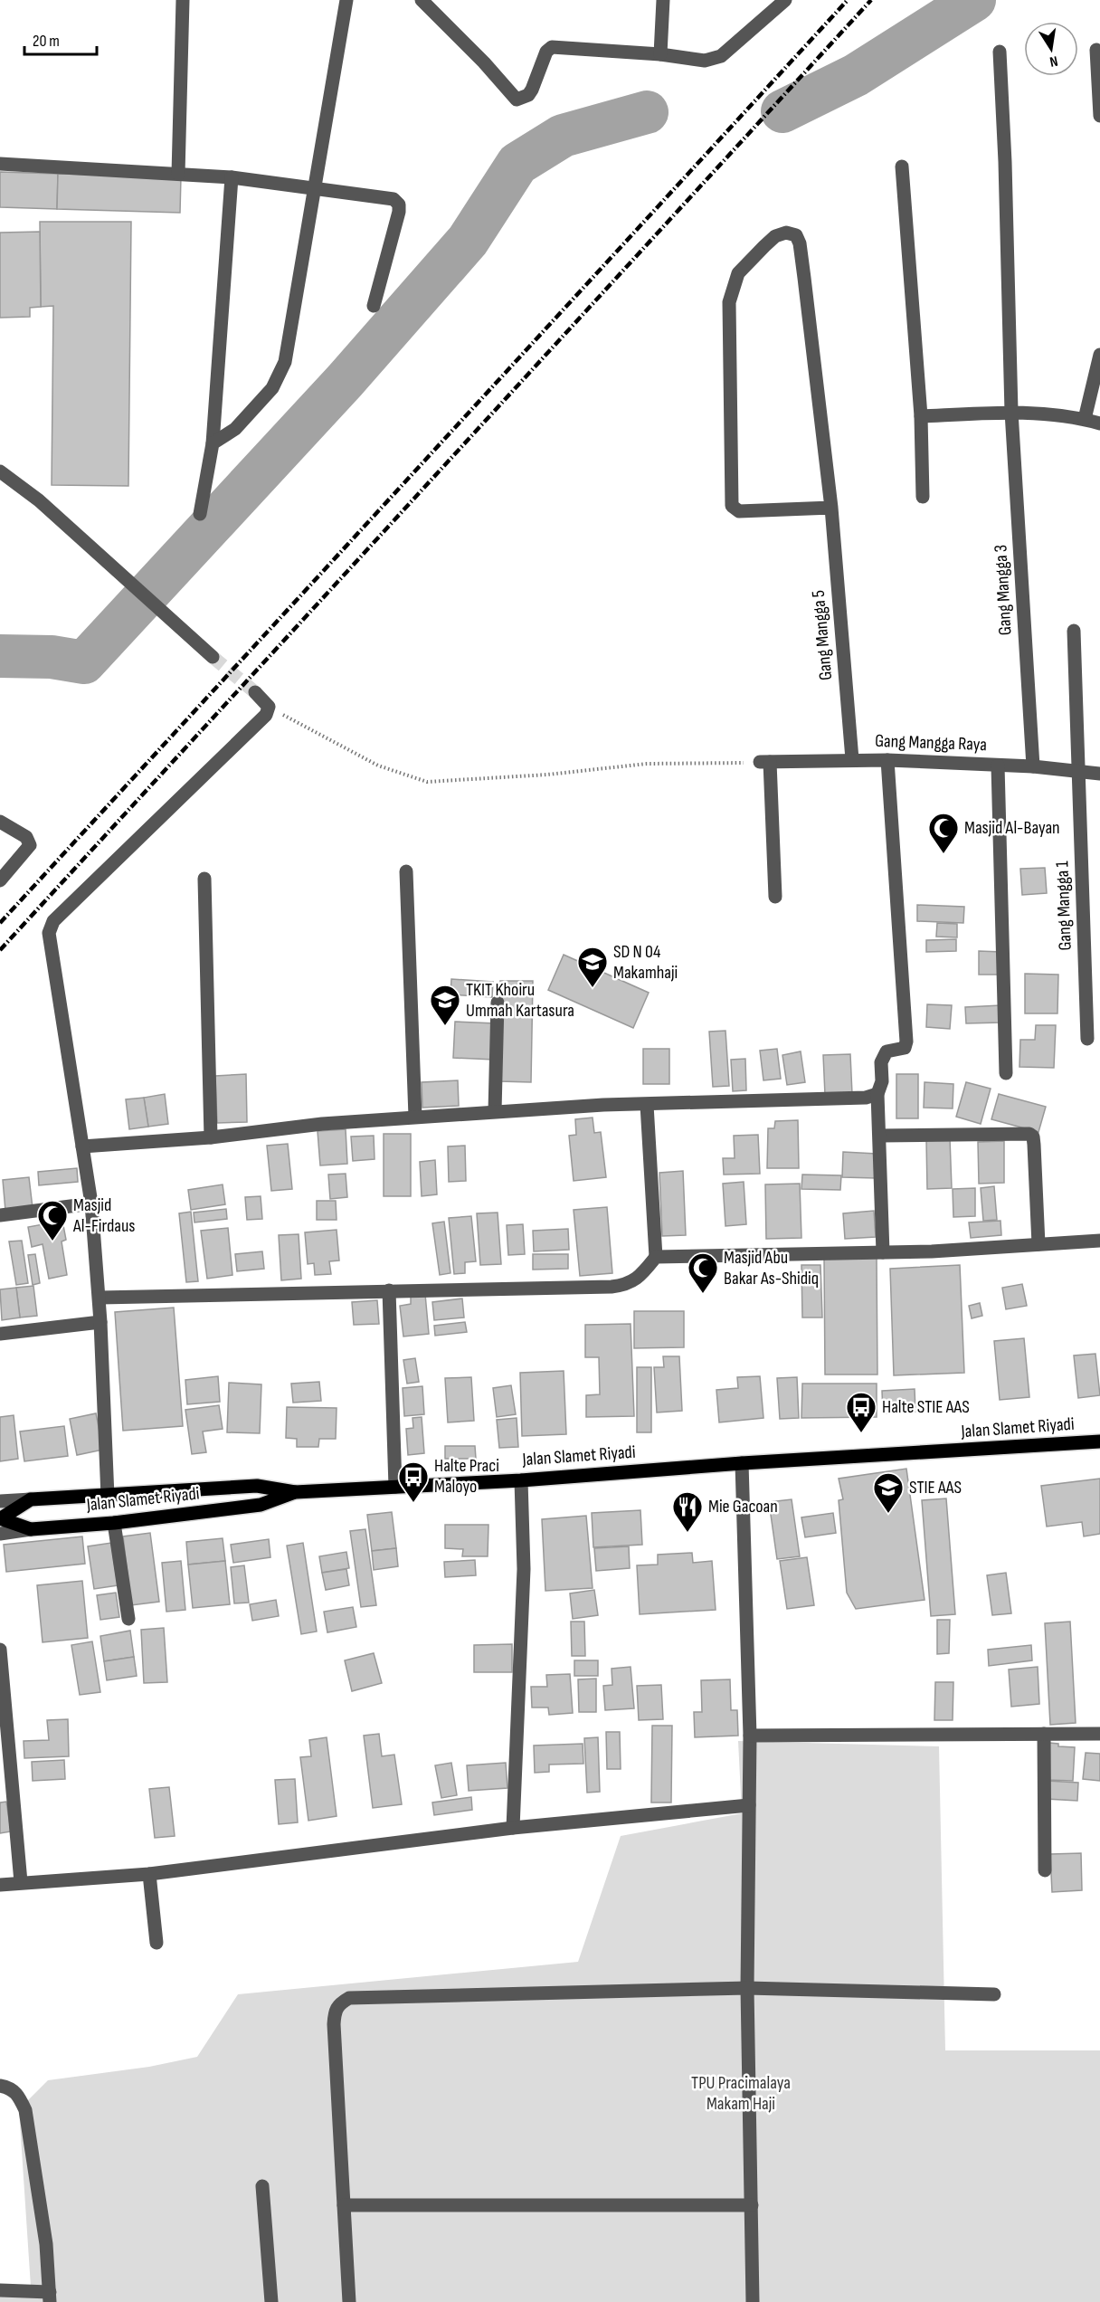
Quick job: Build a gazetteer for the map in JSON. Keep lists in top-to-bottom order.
{
  "streets": {
    "main road": ["Jalan Slamet Riyadi"],
    "street": [
      "Gang Mangga 3",
      "Gang Mangga 5",
      "Gang Mangga Raya",
      "Gang Mangga 1"
    ]
  },
  "crossings": [
    ["Gang Mangga 3", "Gang Mangga Raya"],
    ["Gang Mangga 5", "Gang Mangga Raya"],
    ["Gang Mangga Raya", "Gang Mangga 1"]
  ],
  "parks": ["TPU Pracimalaya Makam Haji"],
  "places": {
    "mosque": ["Masjid Al-Bayan", "Masjid Al-Firdaus", "Masjid Abu Bakar As-Shidiq"],
    "school or university": ["SD N 04 Makamhaji", "TKIT Khoiru Ummah Kartasura", "STIE AAS"],
    "bus stop": ["Halte STIE AAS", "Halte Praci Maloyo"],
    "restaurant": ["Mie Gacoan"]
  },
  "scale_bar": "20 m",
  "north": "bottom"
}
